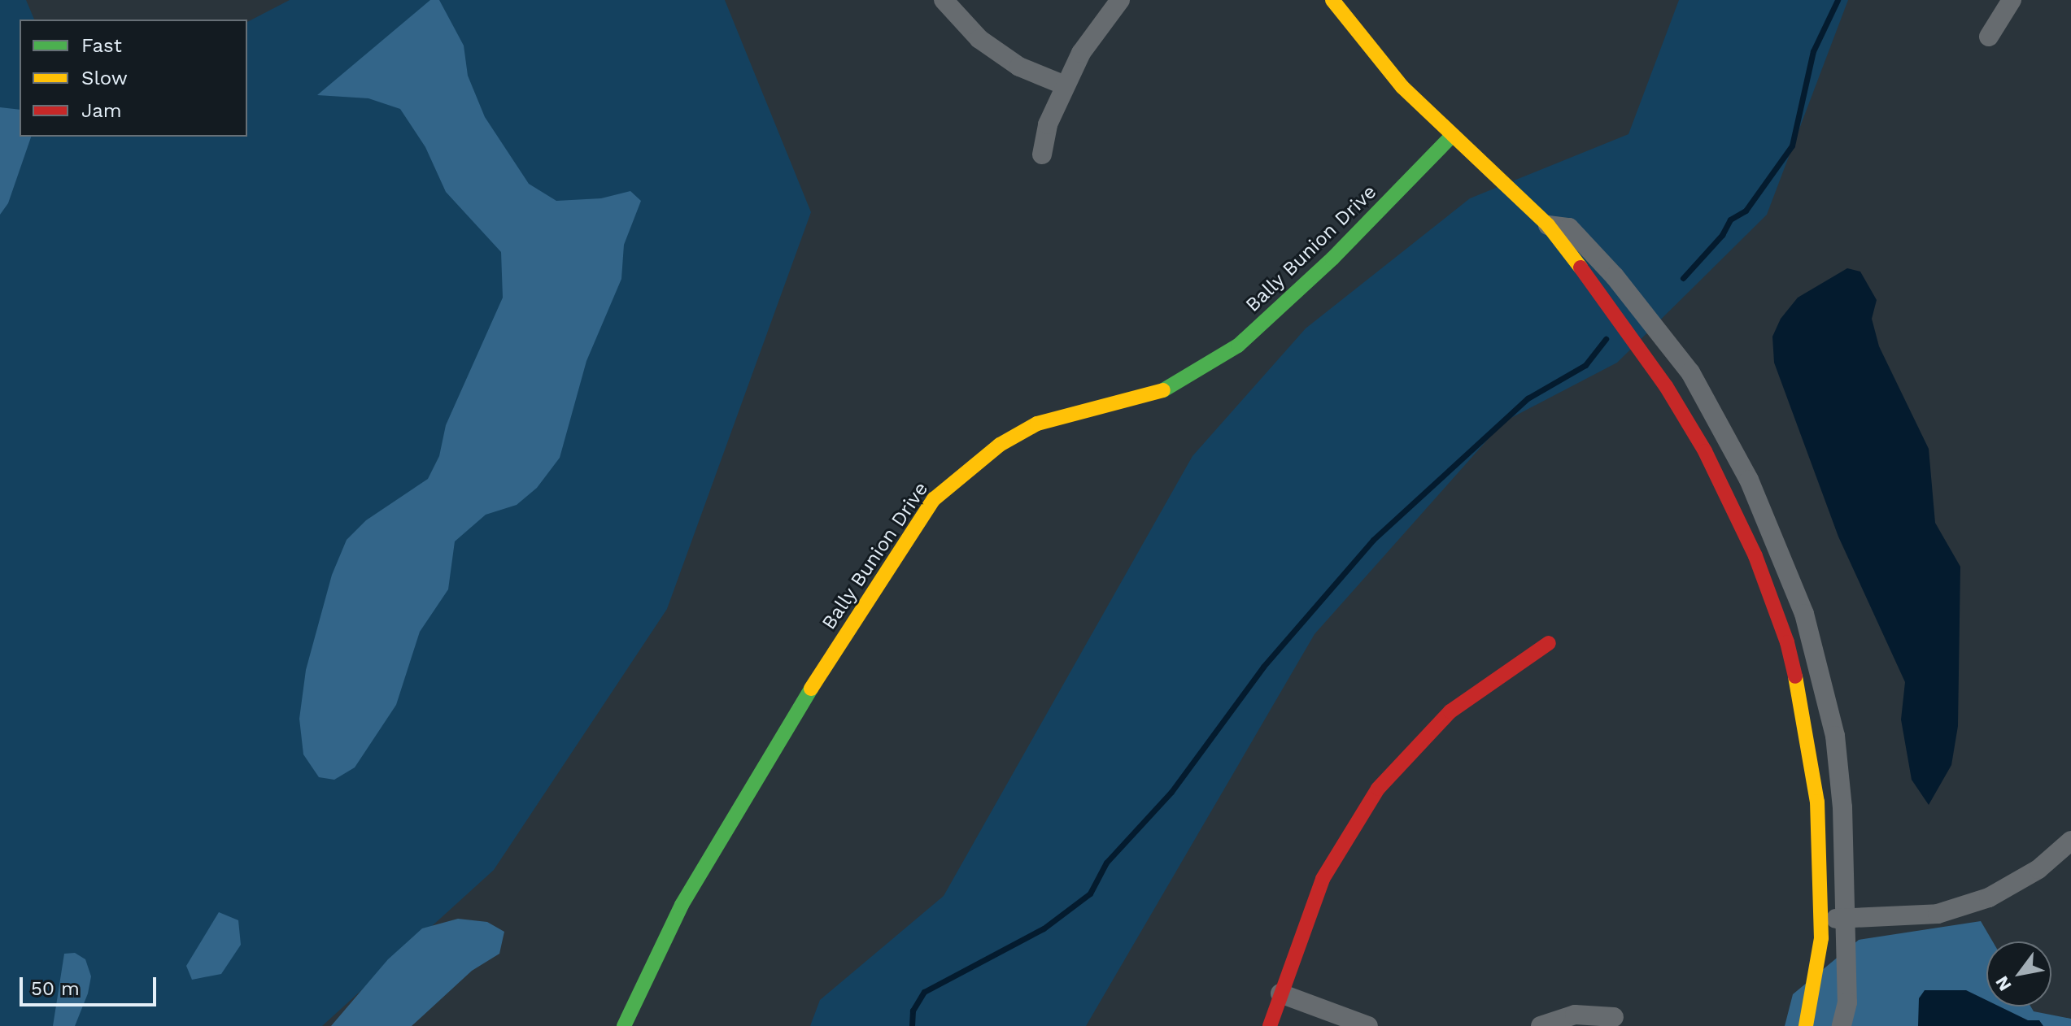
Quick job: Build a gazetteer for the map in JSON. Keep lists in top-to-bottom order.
{
  "streets": {
    "street": ["Bally Bunion Drive"]
  },
  "legend": ["Fast", "Slow", "Jam"],
  "scale_bar": "50 m",
  "north": "bottom left"
}
